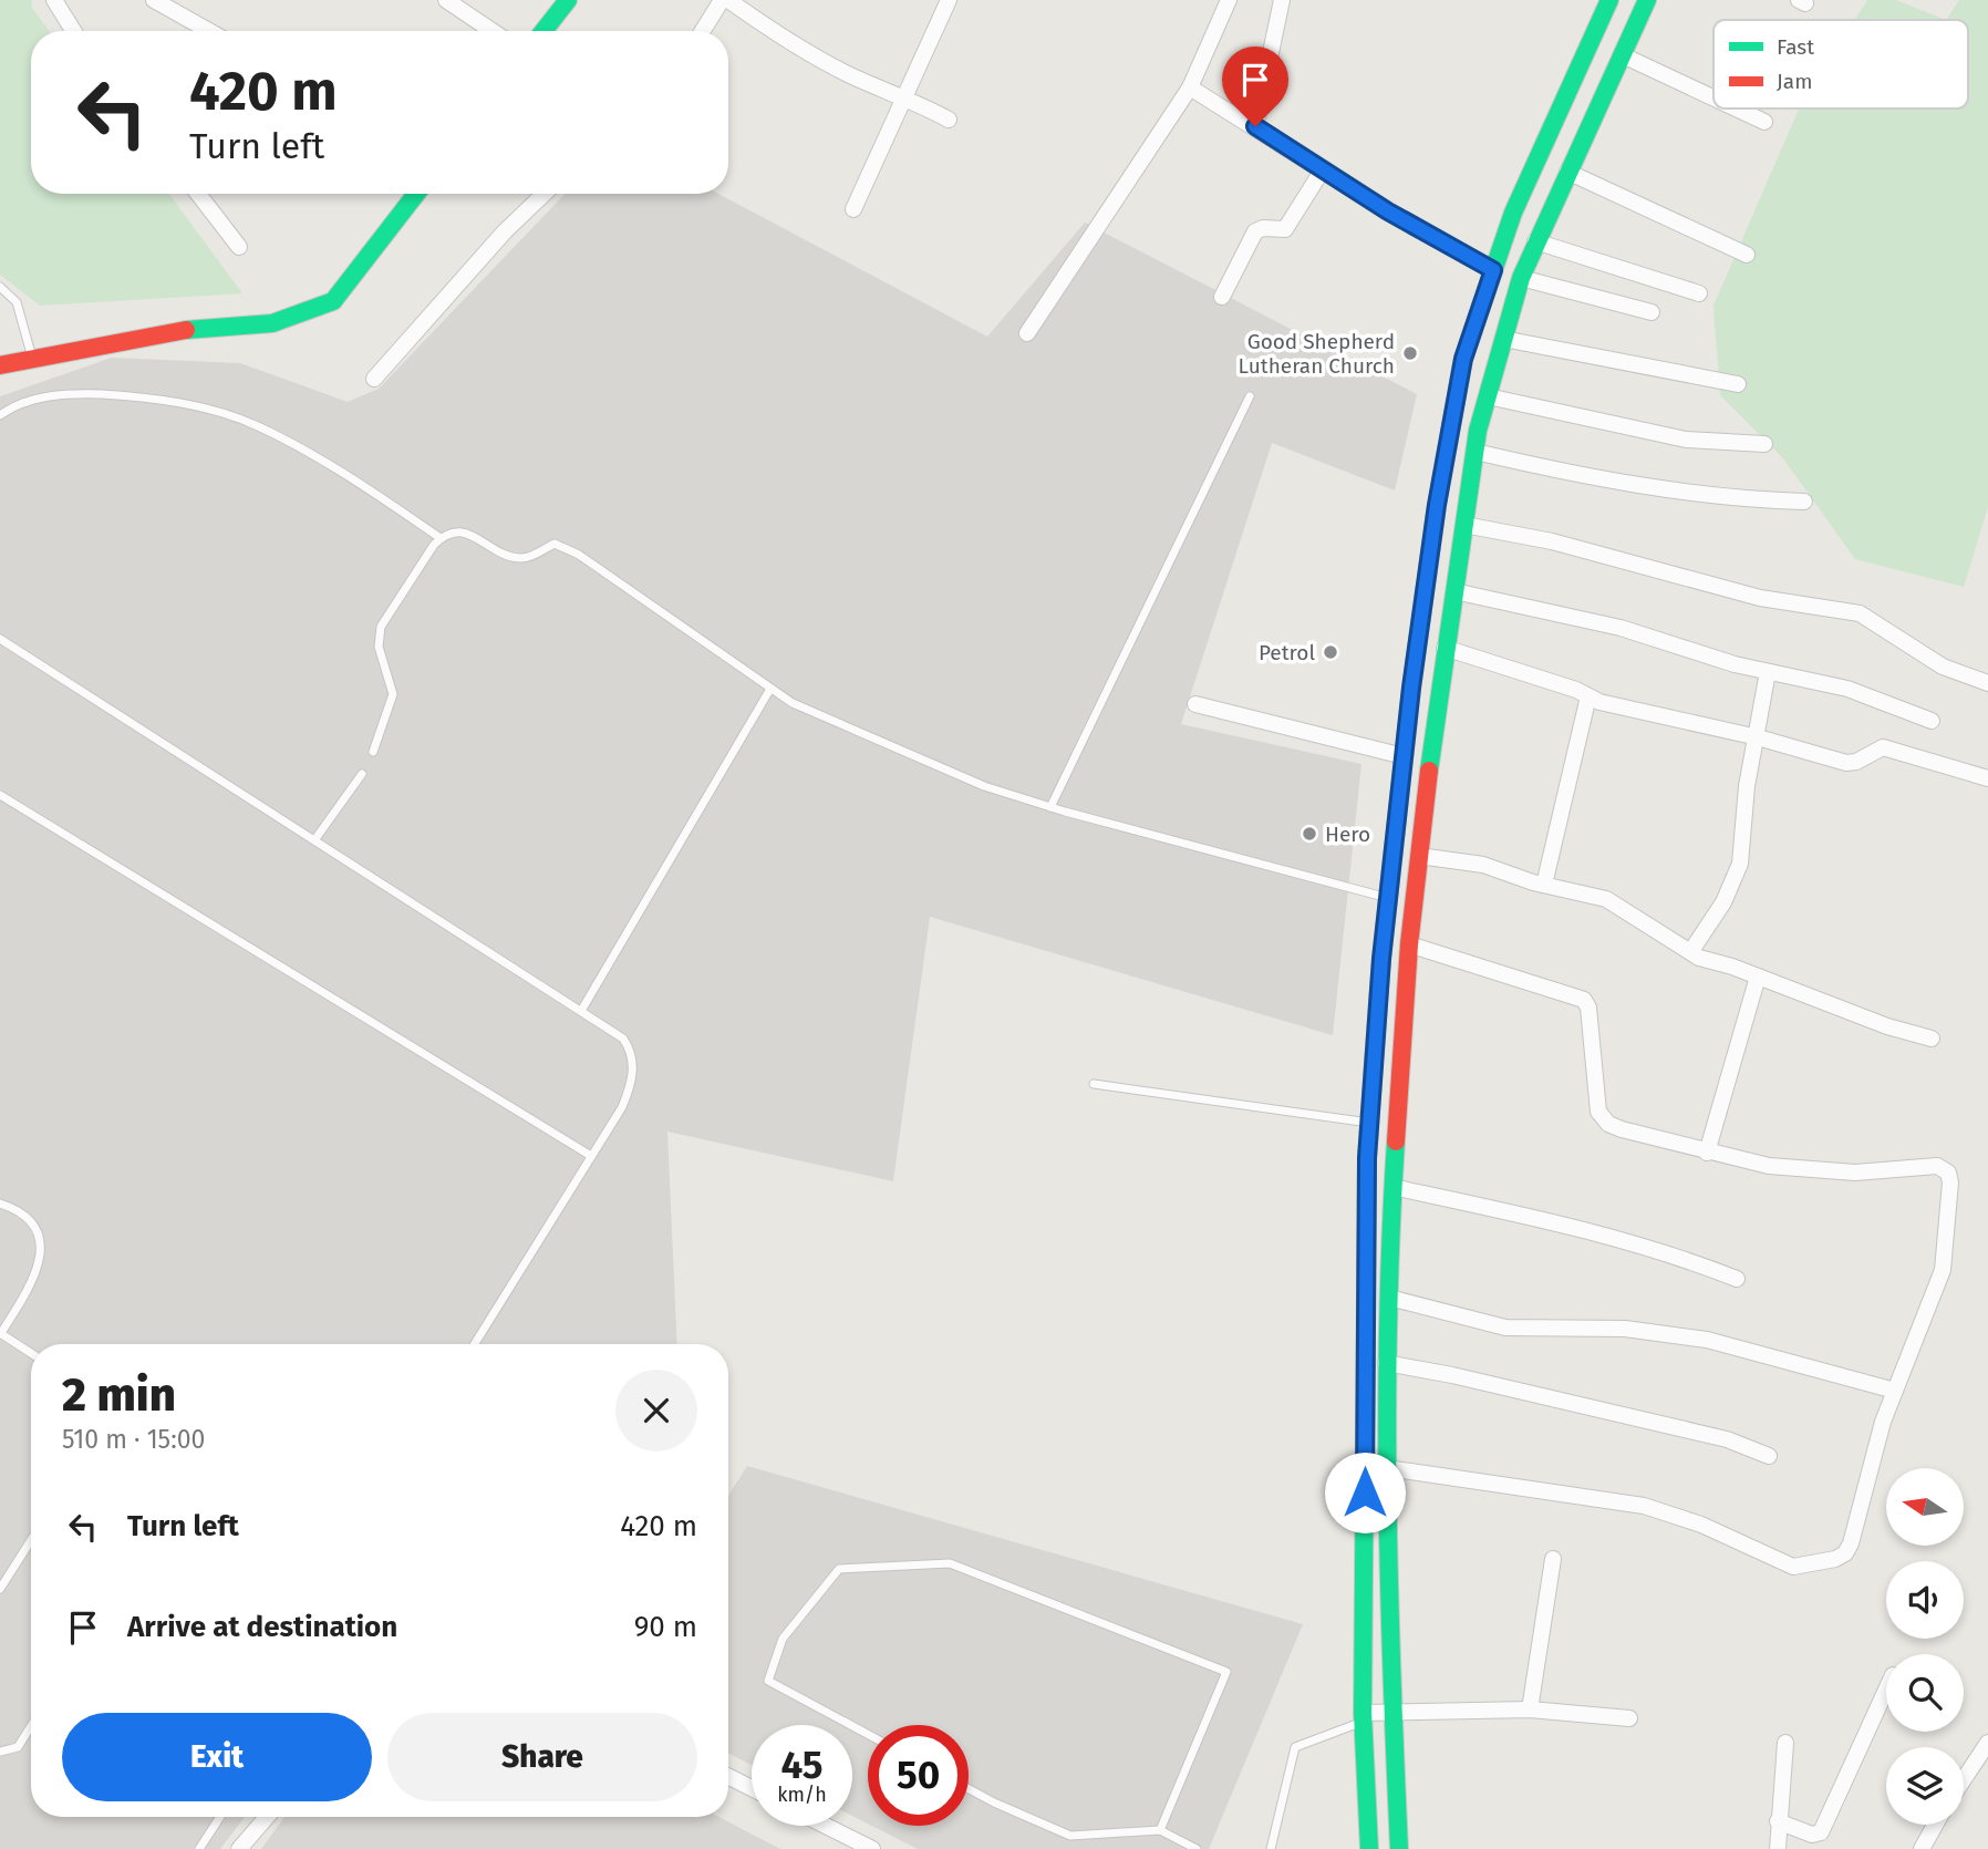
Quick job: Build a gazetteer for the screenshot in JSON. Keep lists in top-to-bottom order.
{
  "places": ["Good Shepherd Lutheran Church", "Petrol", "Hero"],
  "legend": ["Fast", "Jam"],
  "north": "left",
  "page": {
    "turn": ["420 m", "Turn left"],
    "heading": ["2 min", "510 m · 15:00"],
    "list": [
      {
        "name": "Turn left",
        "value": "420 m"
      },
      {
        "name": "Arrive at destination",
        "value": "90 m"
      }
    ],
    "buttons": ["Exit", "Share"],
    "speed": "45 km/h",
    "limit": "50"
  }
}
